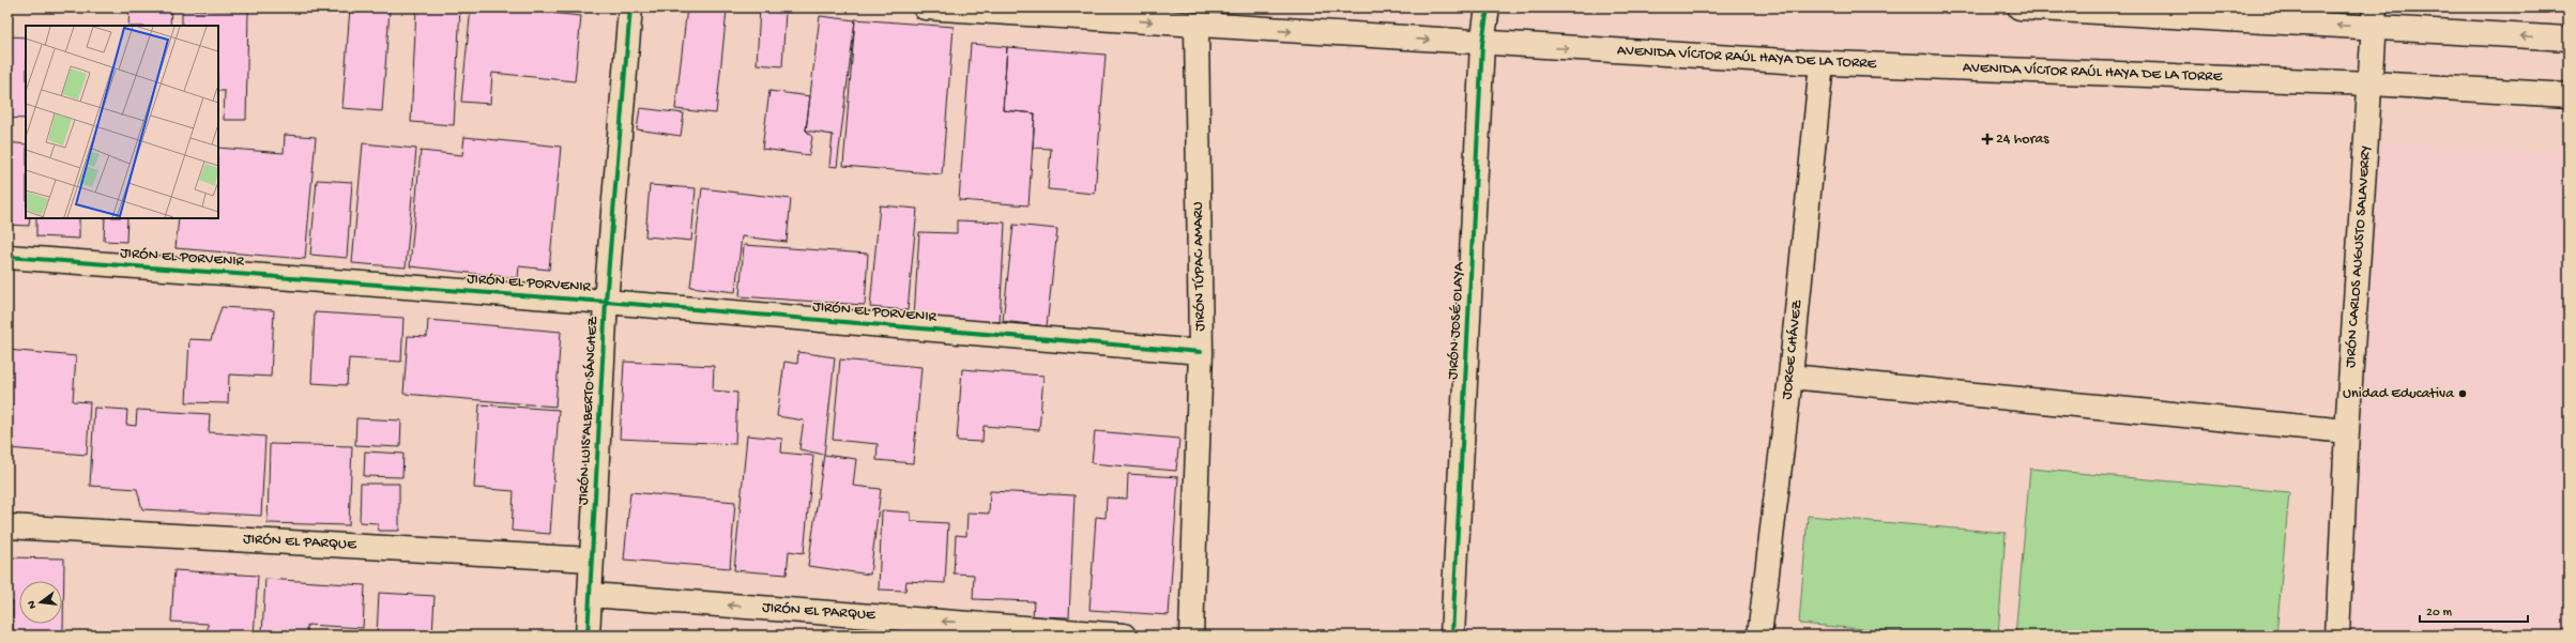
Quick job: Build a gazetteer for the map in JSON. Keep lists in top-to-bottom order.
{
  "streets": {
    "street": [
      "AVENIDA VÍCTOR RAÚL HAYA DE LA TORRE",
      "JIRÓN CARLOS AUGUSTO SALAVERRY",
      "JIRÓN EL PORVENIR",
      "JIRÓN TÚPAC AMARU",
      "JIRÓN JOSÉ OLAYA",
      "JORGE CHÁVEZ",
      "JIRÓN LUIS ALBERTO SÁNCHEZ",
      "JIRÓN EL PARQUE"
    ]
  },
  "crossings": [
    ["AVENIDA VÍCTOR RAÚL HAYA DE LA TORRE", "JIRÓN CARLOS AUGUSTO SALAVERRY"],
    ["AVENIDA VÍCTOR RAÚL HAYA DE LA TORRE", "JIRÓN TÚPAC AMARU"],
    ["AVENIDA VÍCTOR RAÚL HAYA DE LA TORRE", "JIRÓN JOSÉ OLAYA"],
    ["AVENIDA VÍCTOR RAÚL HAYA DE LA TORRE", "JORGE CHÁVEZ"],
    ["JIRÓN EL PORVENIR", "JIRÓN TÚPAC AMARU"],
    ["JIRÓN EL PORVENIR", "JIRÓN LUIS ALBERTO SÁNCHEZ"],
    ["JIRÓN LUIS ALBERTO SÁNCHEZ", "JIRÓN EL PARQUE"]
  ],
  "one_way": ["AVENIDA VÍCTOR RAÚL HAYA DE LA TORRE", "JIRÓN EL PARQUE"],
  "places": {
    "health": ["24 horas"],
    "other": ["Unidad Educativa"]
  },
  "scale_bar": "20 m",
  "north": "left"
}
